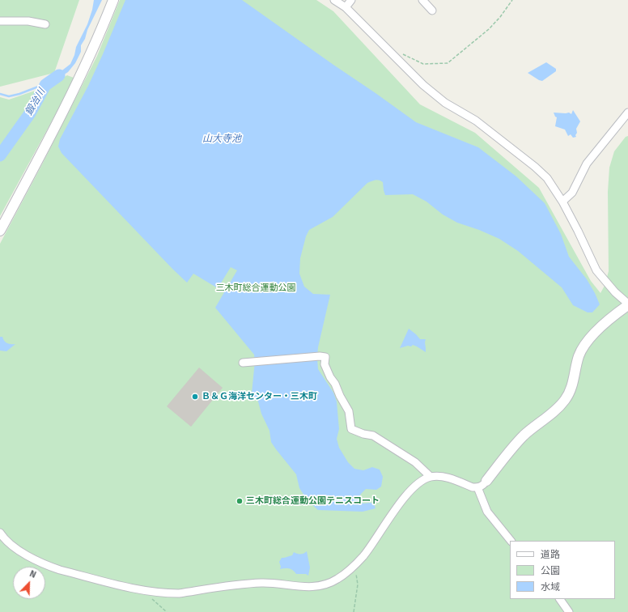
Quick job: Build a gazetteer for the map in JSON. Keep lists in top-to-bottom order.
{
  "water": ["鍛冶川", "山大寺池"],
  "parks": ["三木町総合運動公園"],
  "places": ["Ｂ＆Ｇ海洋センター・三木町", "三木町総合運動公園テニスコート"],
  "legend": ["道路", "公園", "水域"],
  "north": "top right"
}
